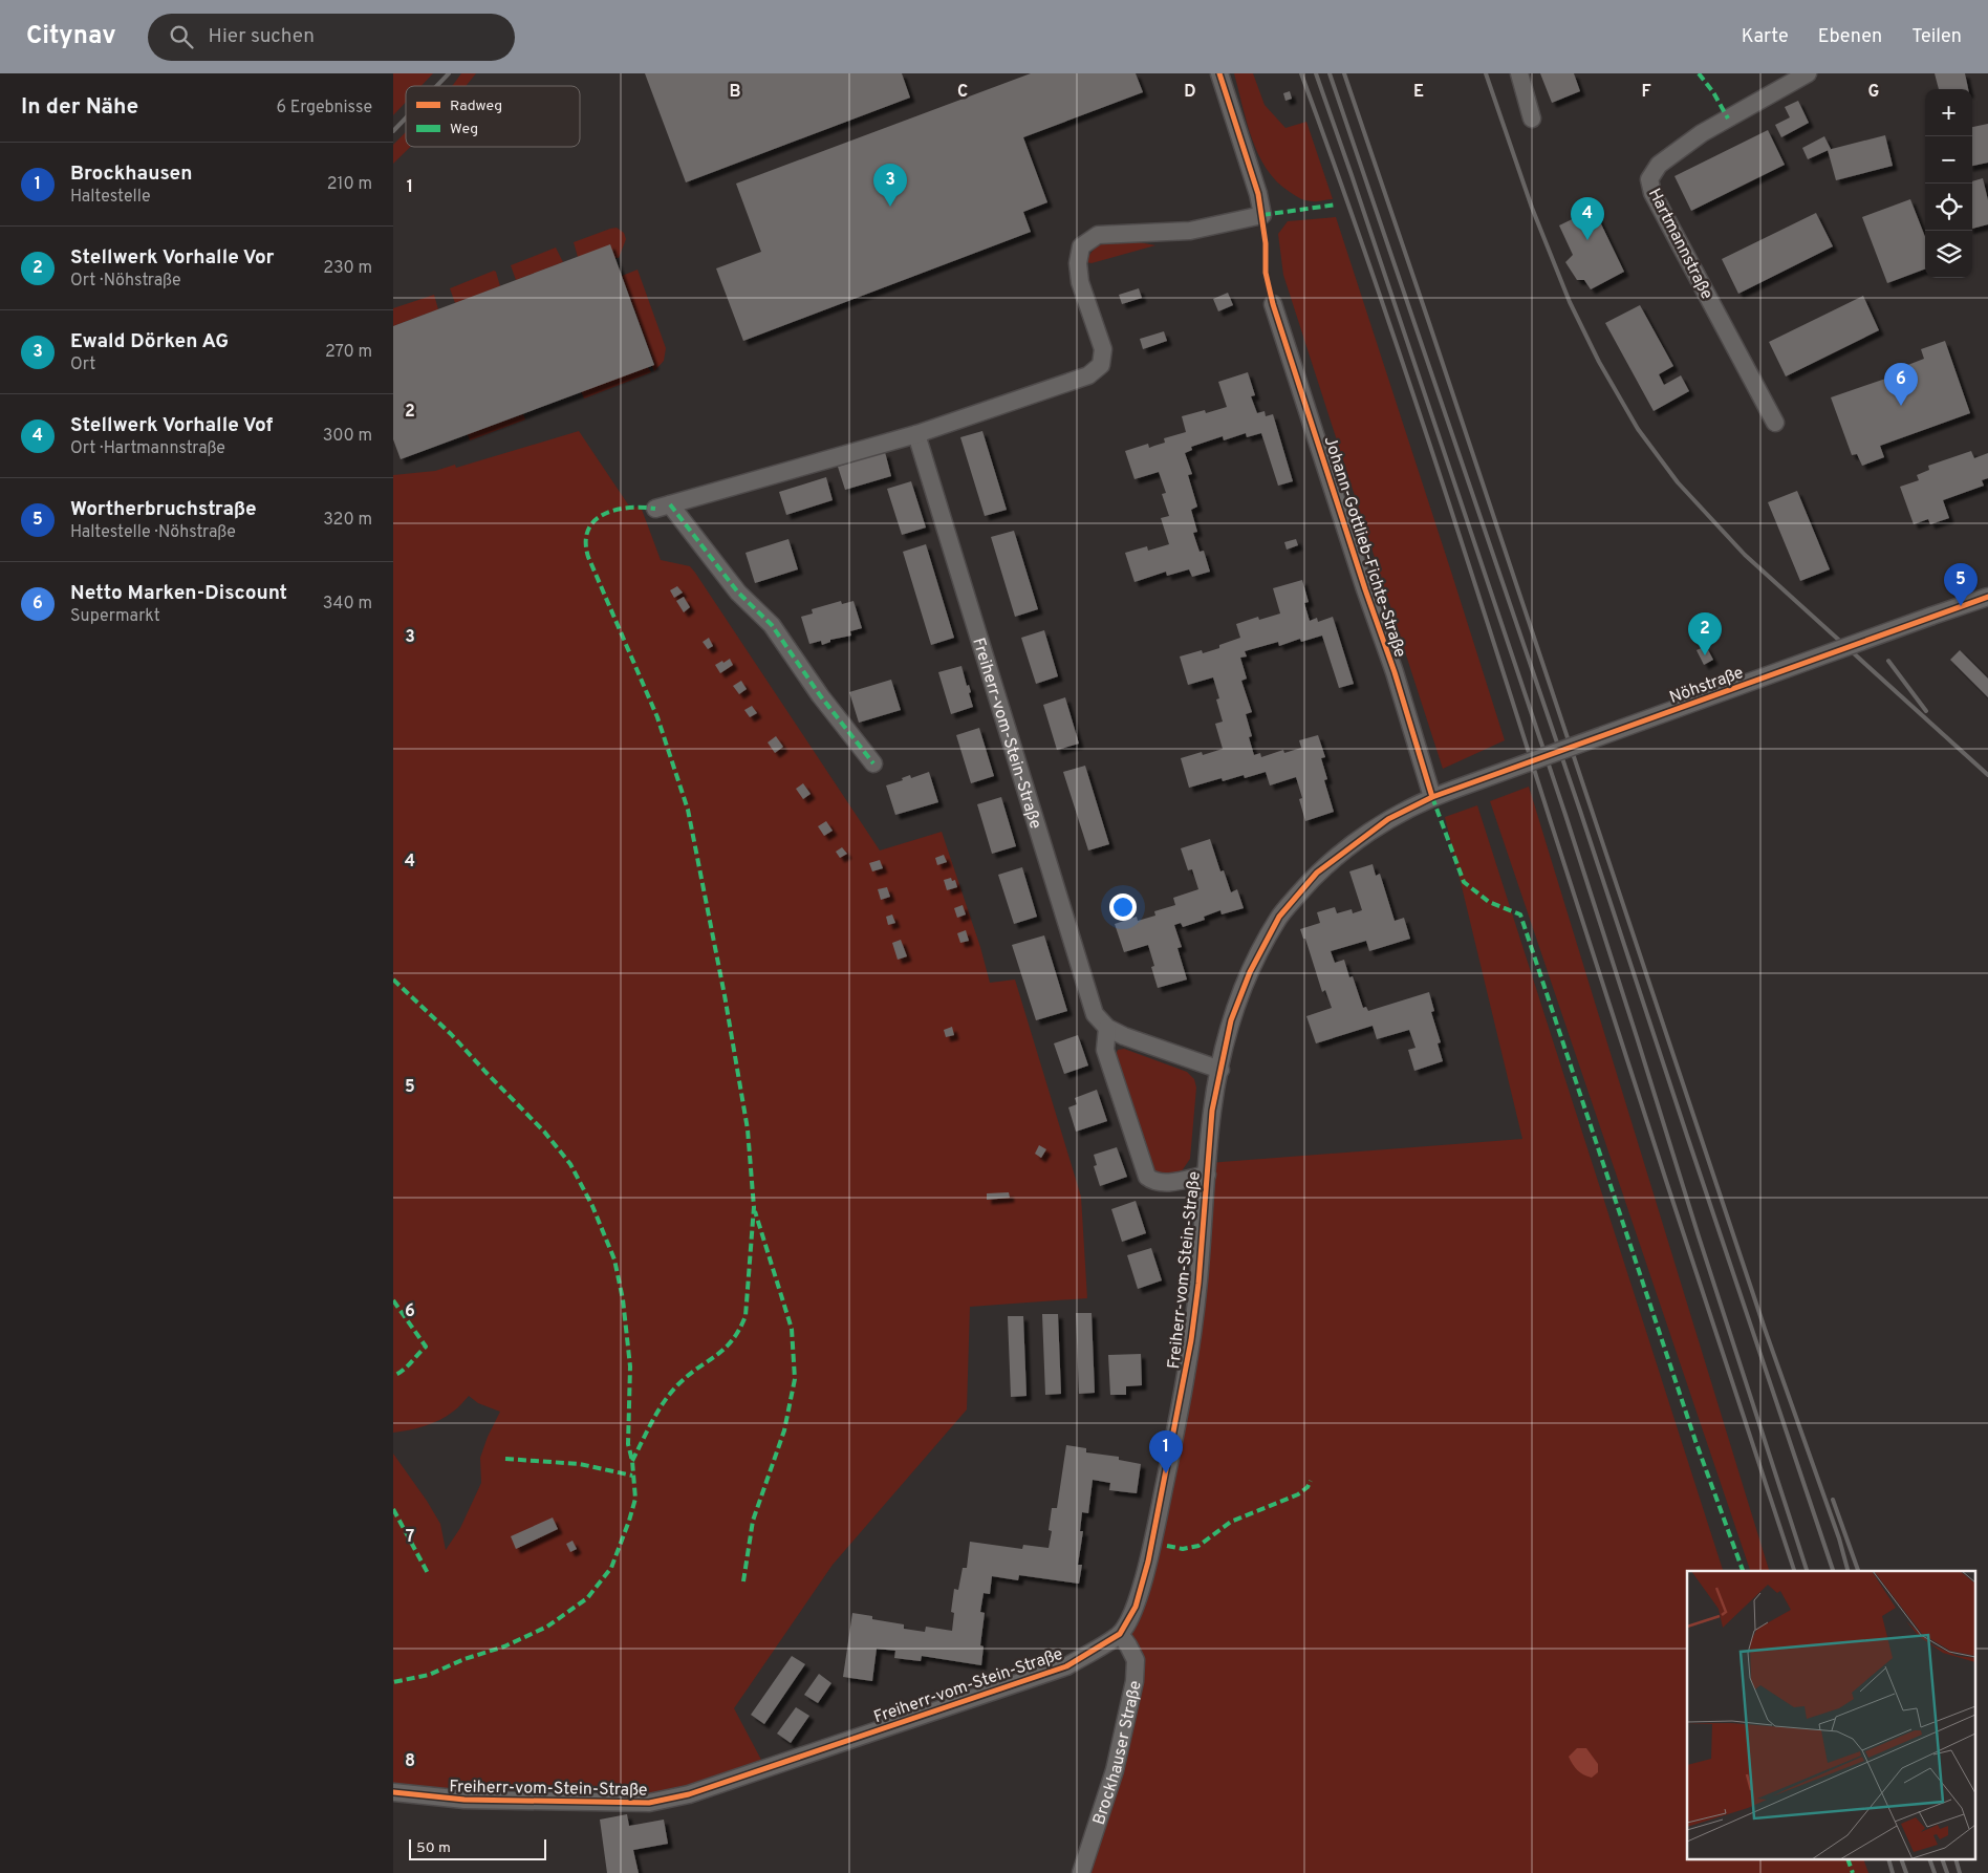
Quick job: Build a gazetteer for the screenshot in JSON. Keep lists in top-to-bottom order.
{
  "streets": {
    "street": [
      "Hartmannstraße",
      "Johann-Gottlieb-Fichte-Straße",
      "Nöhstraße",
      "Freiherr-vom-Stein-Straße",
      "Brockhauser Straße"
    ]
  },
  "crossings": [
    ["Johann-Gottlieb-Fichte-Straße", "Nöhstraße"],
    ["Johann-Gottlieb-Fichte-Straße", "Freiherr-vom-Stein-Straße"],
    ["Nöhstraße", "Freiherr-vom-Stein-Straße"],
    ["Freiherr-vom-Stein-Straße", "Brockhauser Straße"]
  ],
  "legend": ["Radweg", "Weg"],
  "scale_bar": "50 m",
  "page": {
    "header": "Citynav",
    "search": "Hier suchen",
    "nav": ["Karte", "Ebenen", "Teilen"],
    "heading": ["In der Nähe", "6 Ergebnisse"],
    "map_buttons": ["+", "−"],
    "list": [
      {
        "mark": "1",
        "name": "Brockhausen",
        "note": "Haltestelle",
        "value": "210 m"
      },
      {
        "mark": "2",
        "name": "Stellwerk Vorhalle Vor",
        "note": "Ort · Nöhstraße",
        "value": "230 m"
      },
      {
        "mark": "3",
        "name": "Ewald Dörken AG",
        "note": "Ort",
        "value": "270 m"
      },
      {
        "mark": "4",
        "name": "Stellwerk Vorhalle Vof",
        "note": "Ort · Hartmannstraße",
        "value": "300 m"
      },
      {
        "mark": "5",
        "name": "Wortherbruchstraße",
        "note": "Haltestelle · Nöhstraße",
        "value": "320 m"
      },
      {
        "mark": "6",
        "name": "Netto Marken-Discount",
        "note": "Supermarkt",
        "value": "340 m"
      }
    ],
    "pins": [
      "3",
      "4",
      "6",
      "5",
      "2",
      "1"
    ],
    "scale": "50 m"
  },
  "grid": {
    "columns": [
      "B",
      "C",
      "D",
      "E",
      "F",
      "G"
    ],
    "rows": [
      "1",
      "2",
      "3",
      "4",
      "5",
      "6",
      "7",
      "8"
    ]
  }
}
